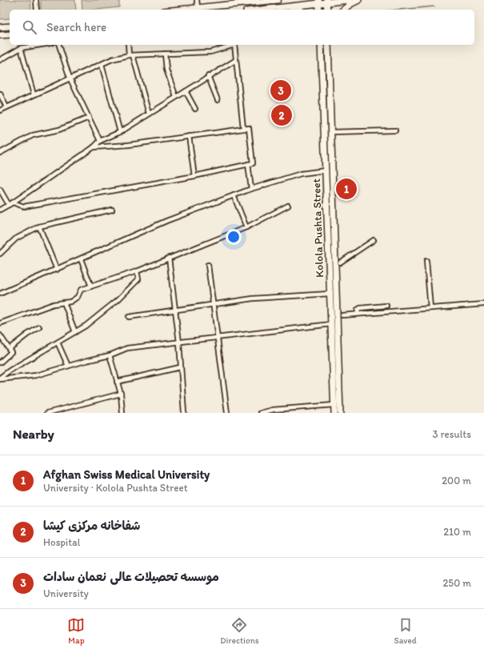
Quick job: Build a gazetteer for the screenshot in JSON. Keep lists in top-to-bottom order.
{
  "streets": {
    "main road": ["Kolola Pushta Street"]
  },
  "page": {
    "search": "Search here",
    "pins": ["3", "2", "1"],
    "heading": ["Nearby", "3 results"],
    "list": [
      {
        "mark": "1",
        "name": "Afghan Swiss Medical University",
        "note": "University · Kolola Pushta Street",
        "value": "200 m"
      },
      {
        "mark": "2",
        "name": "شفاخانه مرکزی کیشا",
        "note": "Hospital",
        "value": "210 m"
      },
      {
        "mark": "3",
        "name": "موسسه تحصیلات عالی نعمان سادات",
        "note": "University",
        "value": "250 m"
      }
    ],
    "nav": ["Map", "Directions", "Saved"]
  }
}
